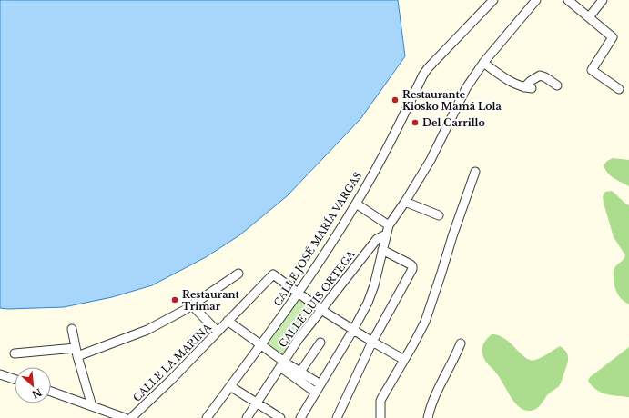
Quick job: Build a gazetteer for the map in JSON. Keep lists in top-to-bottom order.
{
  "streets": {
    "street": ["CALLE JOSÉ MARÍA VARGAS", "CALLE LUIS ORTEGA", "CALLE LA MARINA"]
  },
  "crossings": [
    ["CALLE JOSÉ MARÍA VARGAS", "CALLE LA MARINA"]
  ],
  "places": ["Restaurante Kiosko Mamá Lola", "Del Carrillo", "Restaurant Trimar"],
  "north": "bottom right"
}
